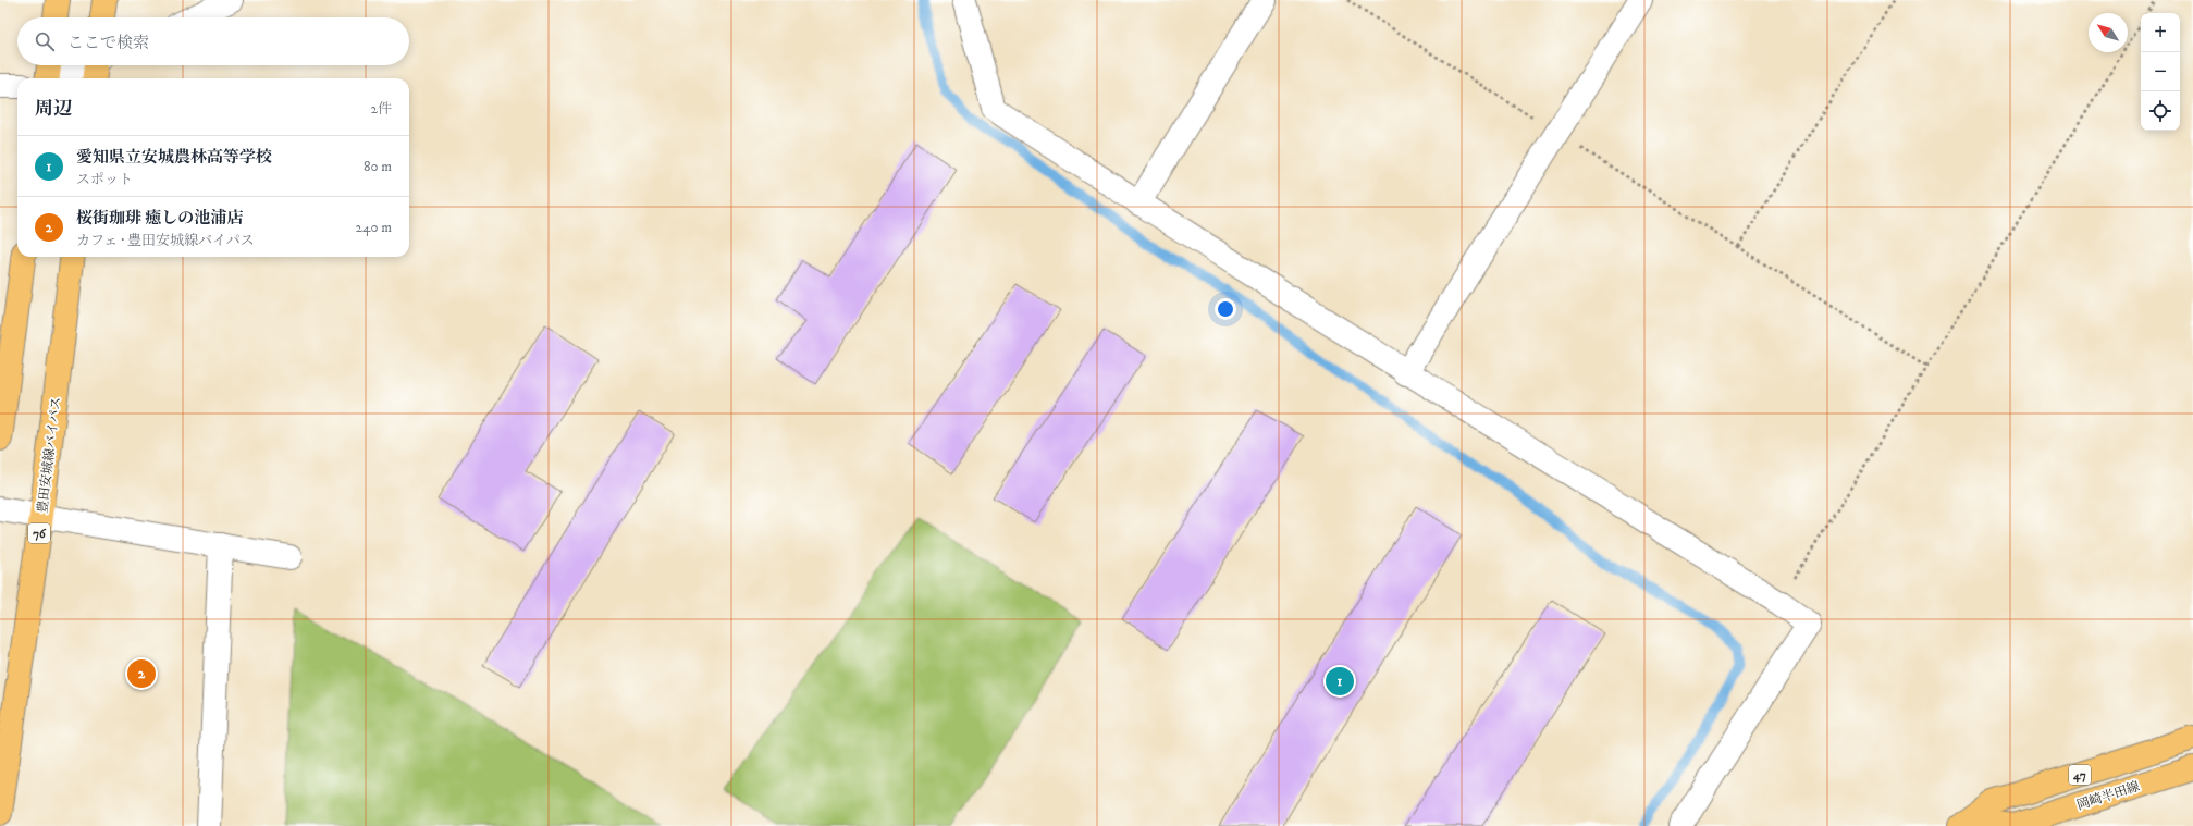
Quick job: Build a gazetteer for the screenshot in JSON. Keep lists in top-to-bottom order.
{
  "streets": {
    "main road": [
      "豊田安城線バイパス",
      "76",
      "47",
      "岡崎半田線"
    ]
  },
  "crossings": [
    ["47", "岡崎半田線"]
  ],
  "north": "top left",
  "page": {
    "map_buttons": ["+", "−"],
    "search": "ここで検索",
    "heading": ["周辺", "2件"],
    "list": [
      {
        "mark": "1",
        "name": "愛知県立安城農林高等学校",
        "note": "スポット",
        "value": "80 m"
      },
      {
        "mark": "2",
        "name": "桜街珈琲 癒しの池浦店",
        "note": "カフェ · 豊田安城線バイパス",
        "value": "240 m"
      }
    ],
    "pins": ["2", "1"]
  }
}
